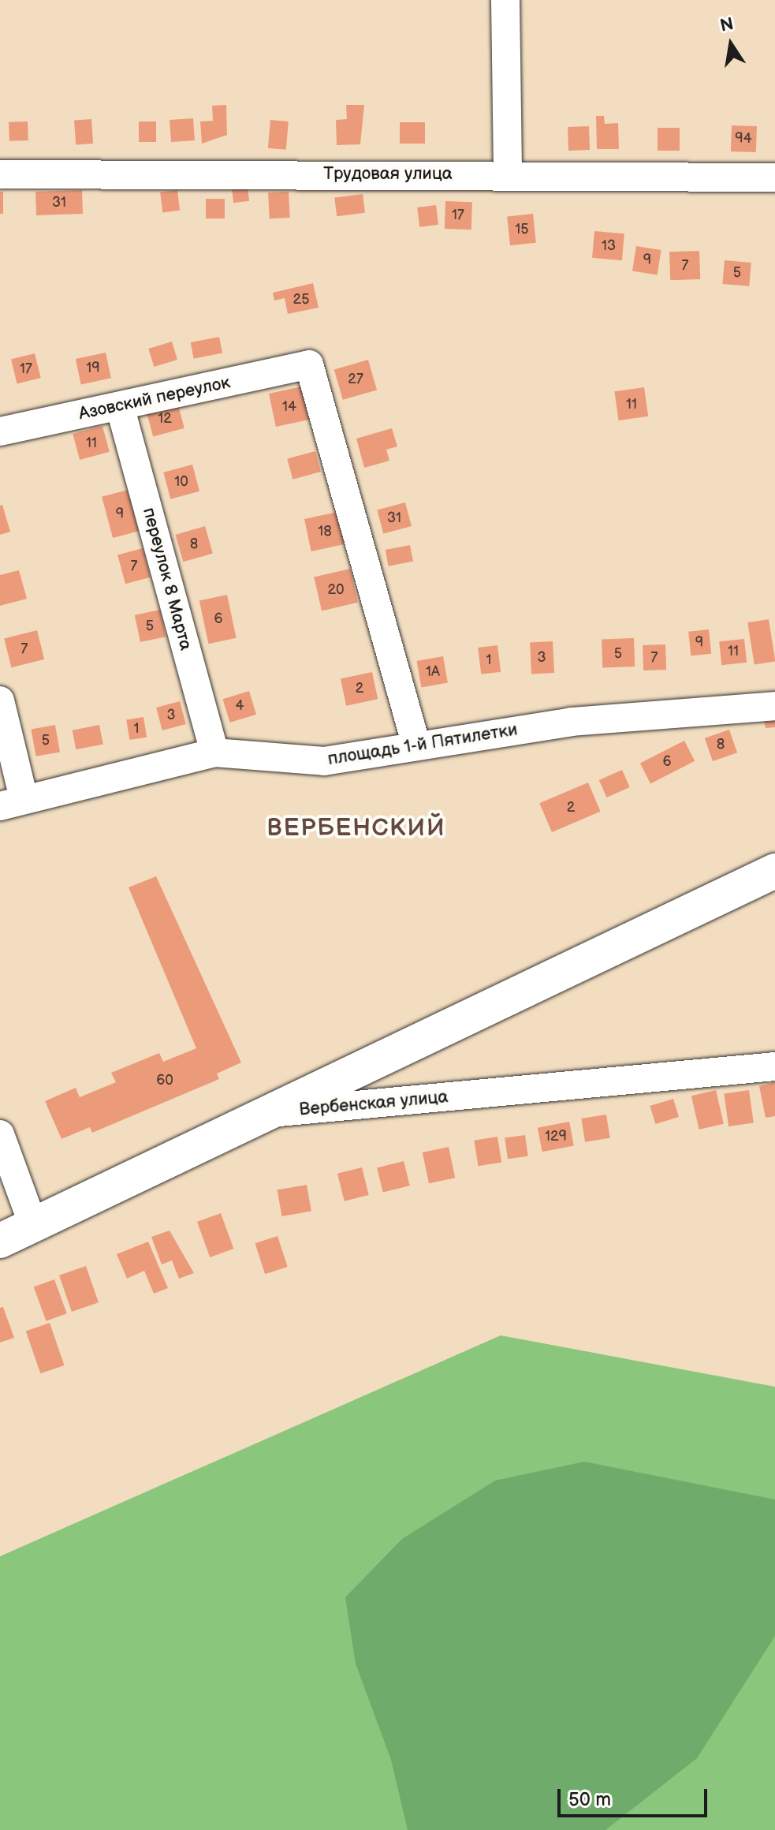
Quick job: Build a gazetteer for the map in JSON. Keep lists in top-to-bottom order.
{
  "streets": {
    "main road": ["Вербенская улица"],
    "street": [
      "Трудовая улица",
      "Азовский переулок",
      "переулок 8 Марта",
      "площадь 1-й Пятилетки"
    ]
  },
  "crossings": [
    ["Азовский переулок", "переулок 8 Марта"],
    ["Азовский переулок", "площадь 1-й Пятилетки"],
    ["переулок 8 Марта", "площадь 1-й Пятилетки"]
  ],
  "districts": ["ВЕРБЕНСКИЙ"],
  "house_numbers": [
    "94",
    "31",
    "17",
    "15",
    "13",
    "9",
    "7",
    "5",
    "25",
    "19",
    "17",
    "27",
    "11",
    "14",
    "12",
    "11",
    "10",
    "9",
    "31",
    "18",
    "8",
    "7",
    "20",
    "6",
    "5",
    "9",
    "7",
    "11",
    "5",
    "3",
    "7",
    "1",
    "1А",
    "2",
    "4",
    "3",
    "1",
    "5",
    "8",
    "6",
    "2",
    "60",
    "129"
  ],
  "scale_bar": "50 m",
  "north": "top"
}
